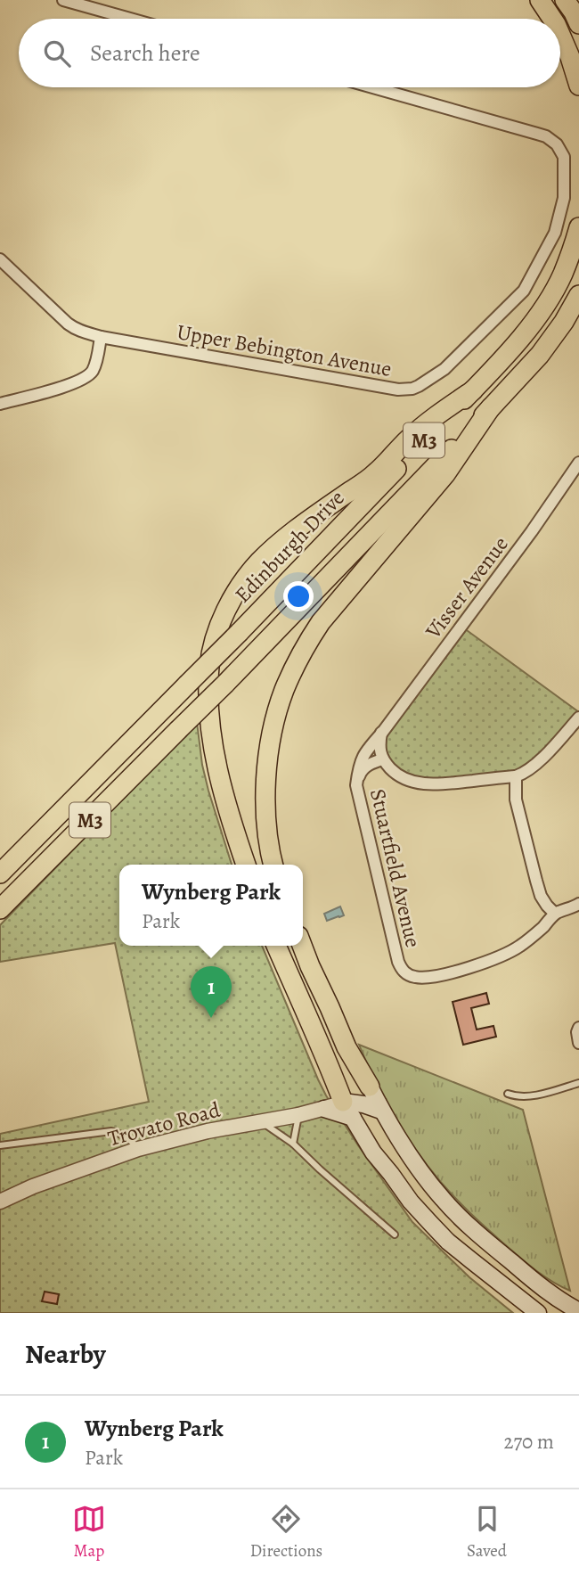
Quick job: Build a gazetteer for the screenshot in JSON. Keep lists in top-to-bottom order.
{
  "streets": {
    "highway": ["M3", "Edinburgh Drive"],
    "street": [
      "Upper Bebington Avenue",
      "Visser Avenue",
      "Stuartfield Avenue",
      "Trovato Road"
    ]
  },
  "crossings": [
    ["Visser Avenue", "Stuartfield Avenue"]
  ],
  "page": {
    "search": "Search here",
    "popup": ["Wynberg Park", "Park"],
    "pins": "1",
    "heading": "Nearby",
    "list": [
      {
        "mark": "1",
        "name": "Wynberg Park",
        "note": "Park",
        "value": "270 m"
      }
    ],
    "nav": ["Map", "Directions", "Saved"]
  }
}
